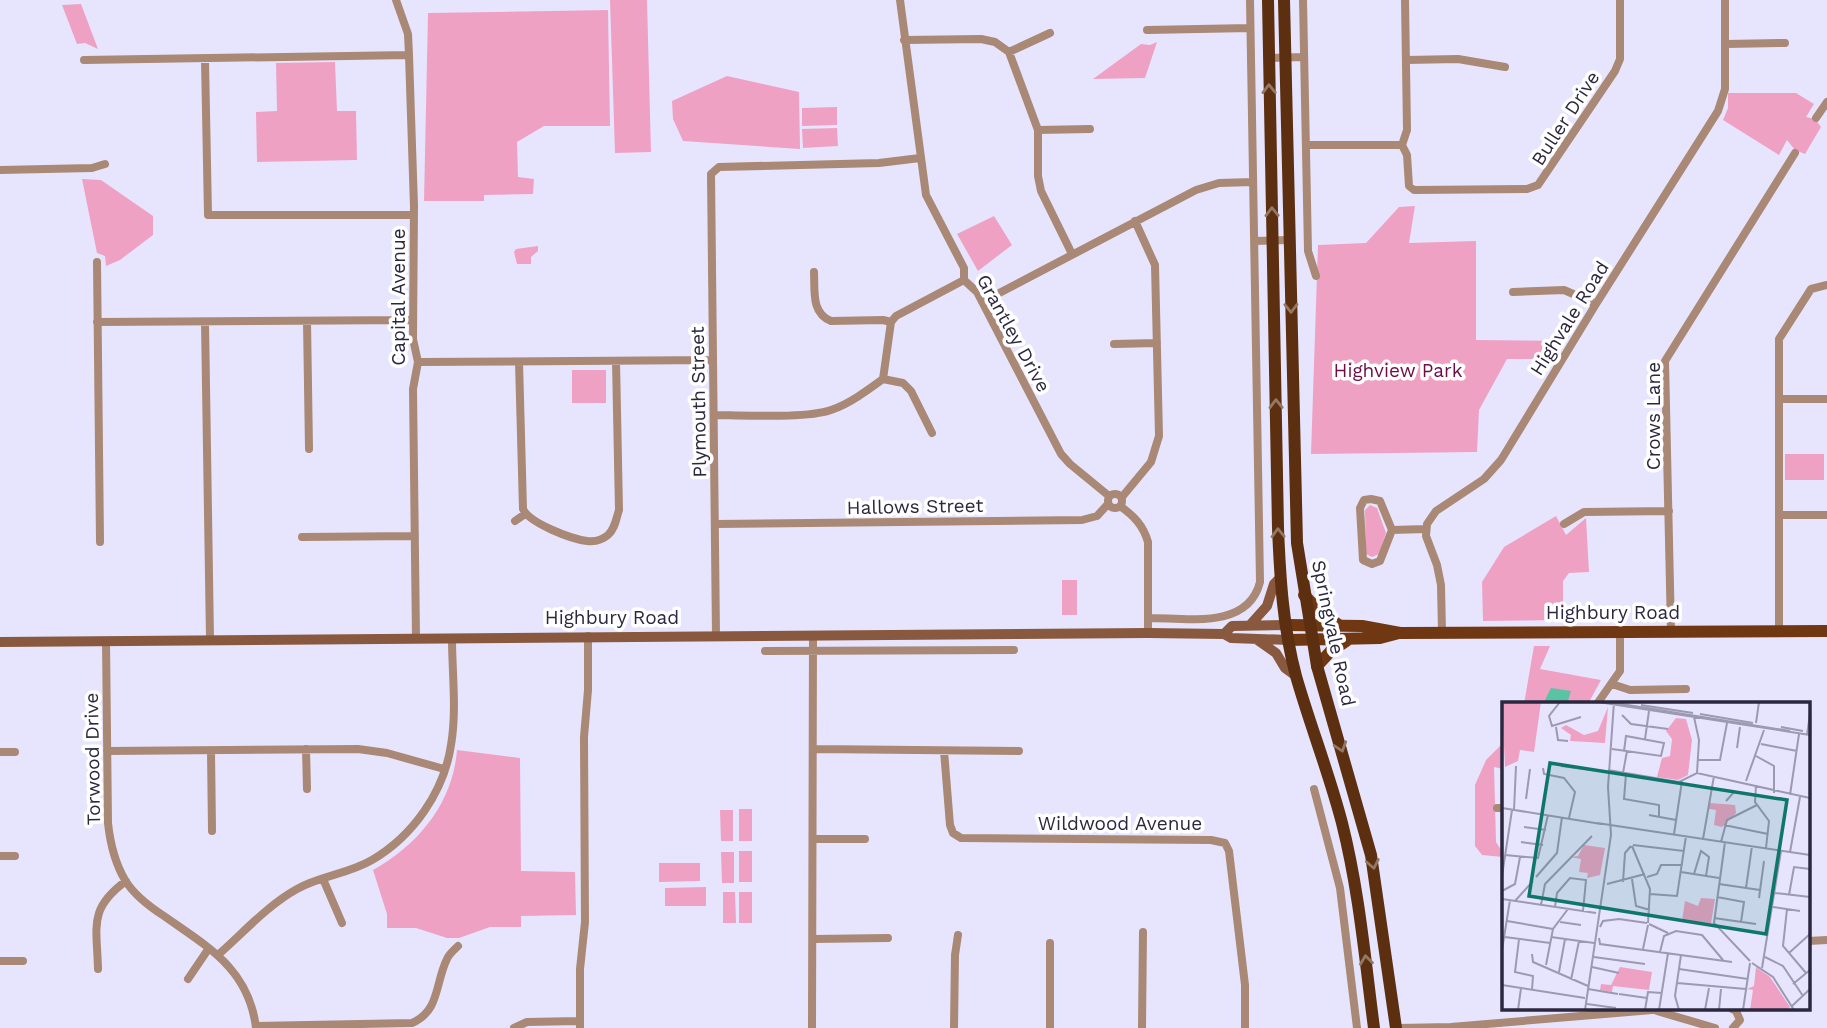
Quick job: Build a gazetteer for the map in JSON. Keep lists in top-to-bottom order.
{
  "streets": {
    "highway": ["Springvale Road"],
    "main road": ["Highbury Road"],
    "street": [
      "Buller Drive",
      "Capital Avenue",
      "Highvale Road",
      "Grantley Drive",
      "Plymouth Street",
      "Crows Lane",
      "Hallows Street",
      "Torwood Drive",
      "Wildwood Avenue"
    ]
  },
  "crossings": [
    ["Capital Avenue", "Highbury Road"],
    ["Grantley Drive", "Plymouth Street"],
    ["Grantley Drive", "Hallows Street"],
    ["Plymouth Street", "Hallows Street"],
    ["Plymouth Street", "Highbury Road"],
    ["Crows Lane", "Highbury Road"],
    ["Highbury Road", "Springvale Road"],
    ["Highbury Road", "Torwood Drive"]
  ],
  "parks": ["Highview Park"]
}
